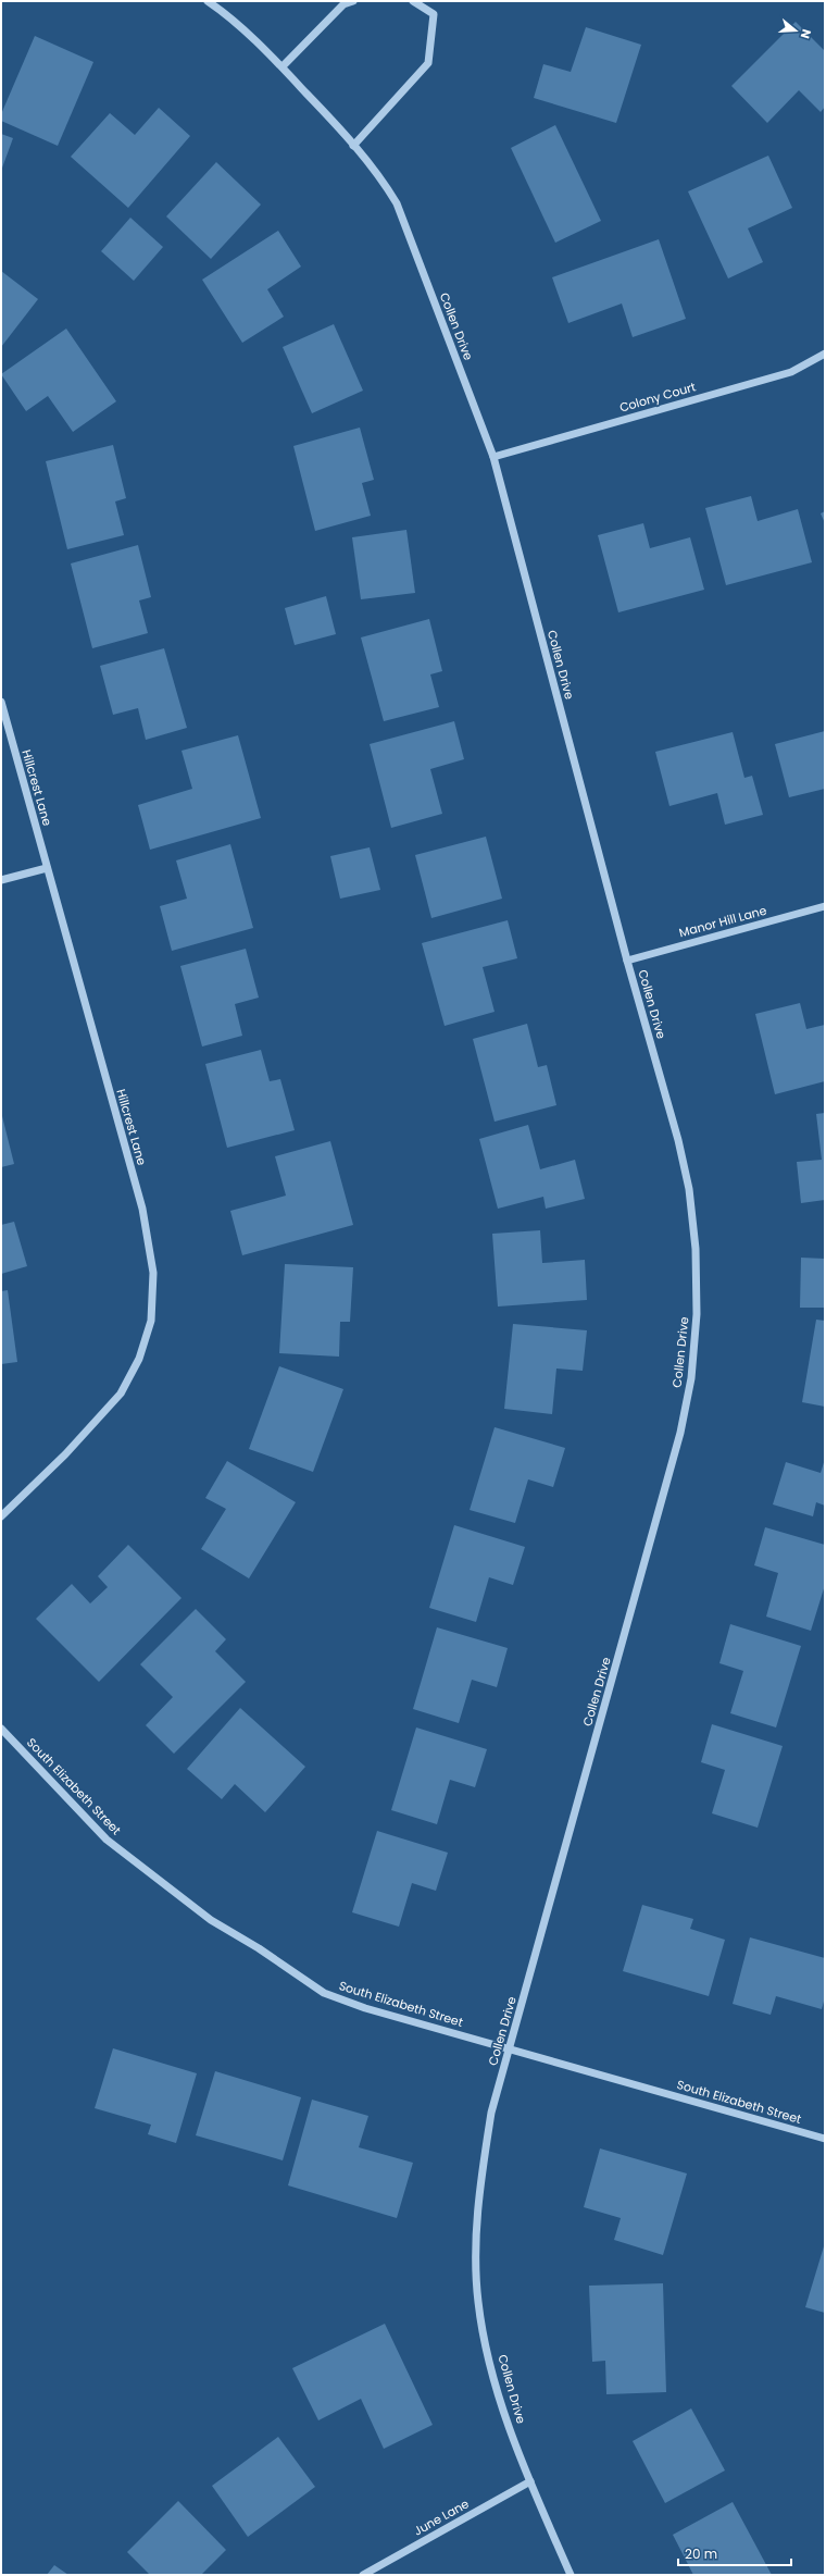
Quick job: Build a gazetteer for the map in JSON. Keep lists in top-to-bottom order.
{
  "streets": {
    "street": [
      "Collen Drive",
      "Colony Court",
      "Hillcrest Lane",
      "Manor Hill Lane",
      "South Elizabeth Street",
      "June Lane"
    ]
  },
  "crossings": [
    ["Collen Drive", "Colony Court"],
    ["Collen Drive", "Manor Hill Lane"],
    ["Collen Drive", "South Elizabeth Street"],
    ["Collen Drive", "June Lane"]
  ],
  "scale_bar": "20 m",
  "north": "right"
}
